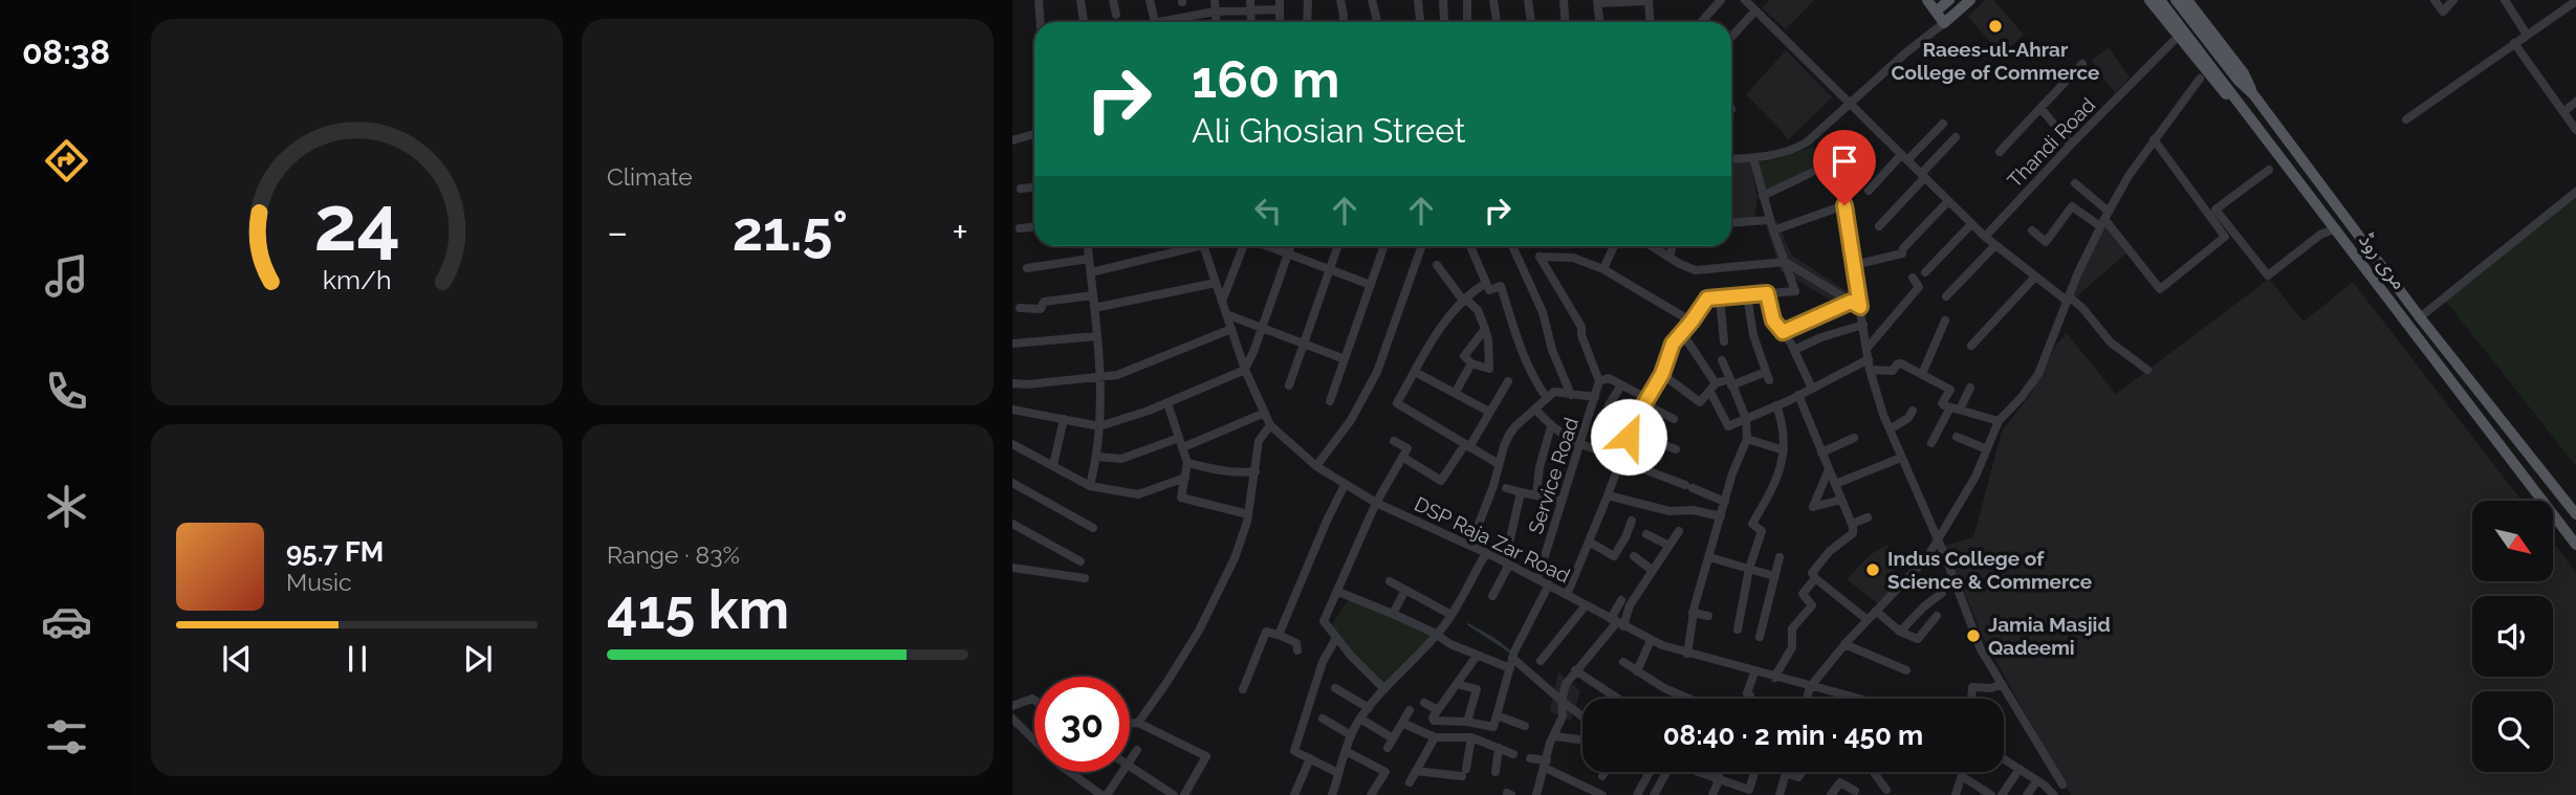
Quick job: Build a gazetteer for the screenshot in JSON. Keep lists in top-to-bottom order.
{
  "streets": {
    "main road": ["مری روڈ"],
    "street": ["Thandi Road", "Service Road", "DSP Raja Zar Road"]
  },
  "crossings": [
    ["Service Road", "DSP Raja Zar Road"]
  ],
  "places": ["Raees-ul-Ahrar College of Commerce", "Indus College of Science & Commerce", "Jamia Masjid Qadeemi"],
  "north": "bottom right",
  "page": {
    "tabs": "08:38",
    "tile": [
      "Climate",
      ["Range · 83%", "415 km"]
    ],
    "turn": ["160 m", "Ali Ghosian Street"],
    "heat": ["−", "21.5°", "+"],
    "song": ["95.7 FM", "Music"],
    "limit": "30",
    "trip": "08:40 · 2 min · 450 m",
    "gauge": ["24", "km/h"]
  }
}
